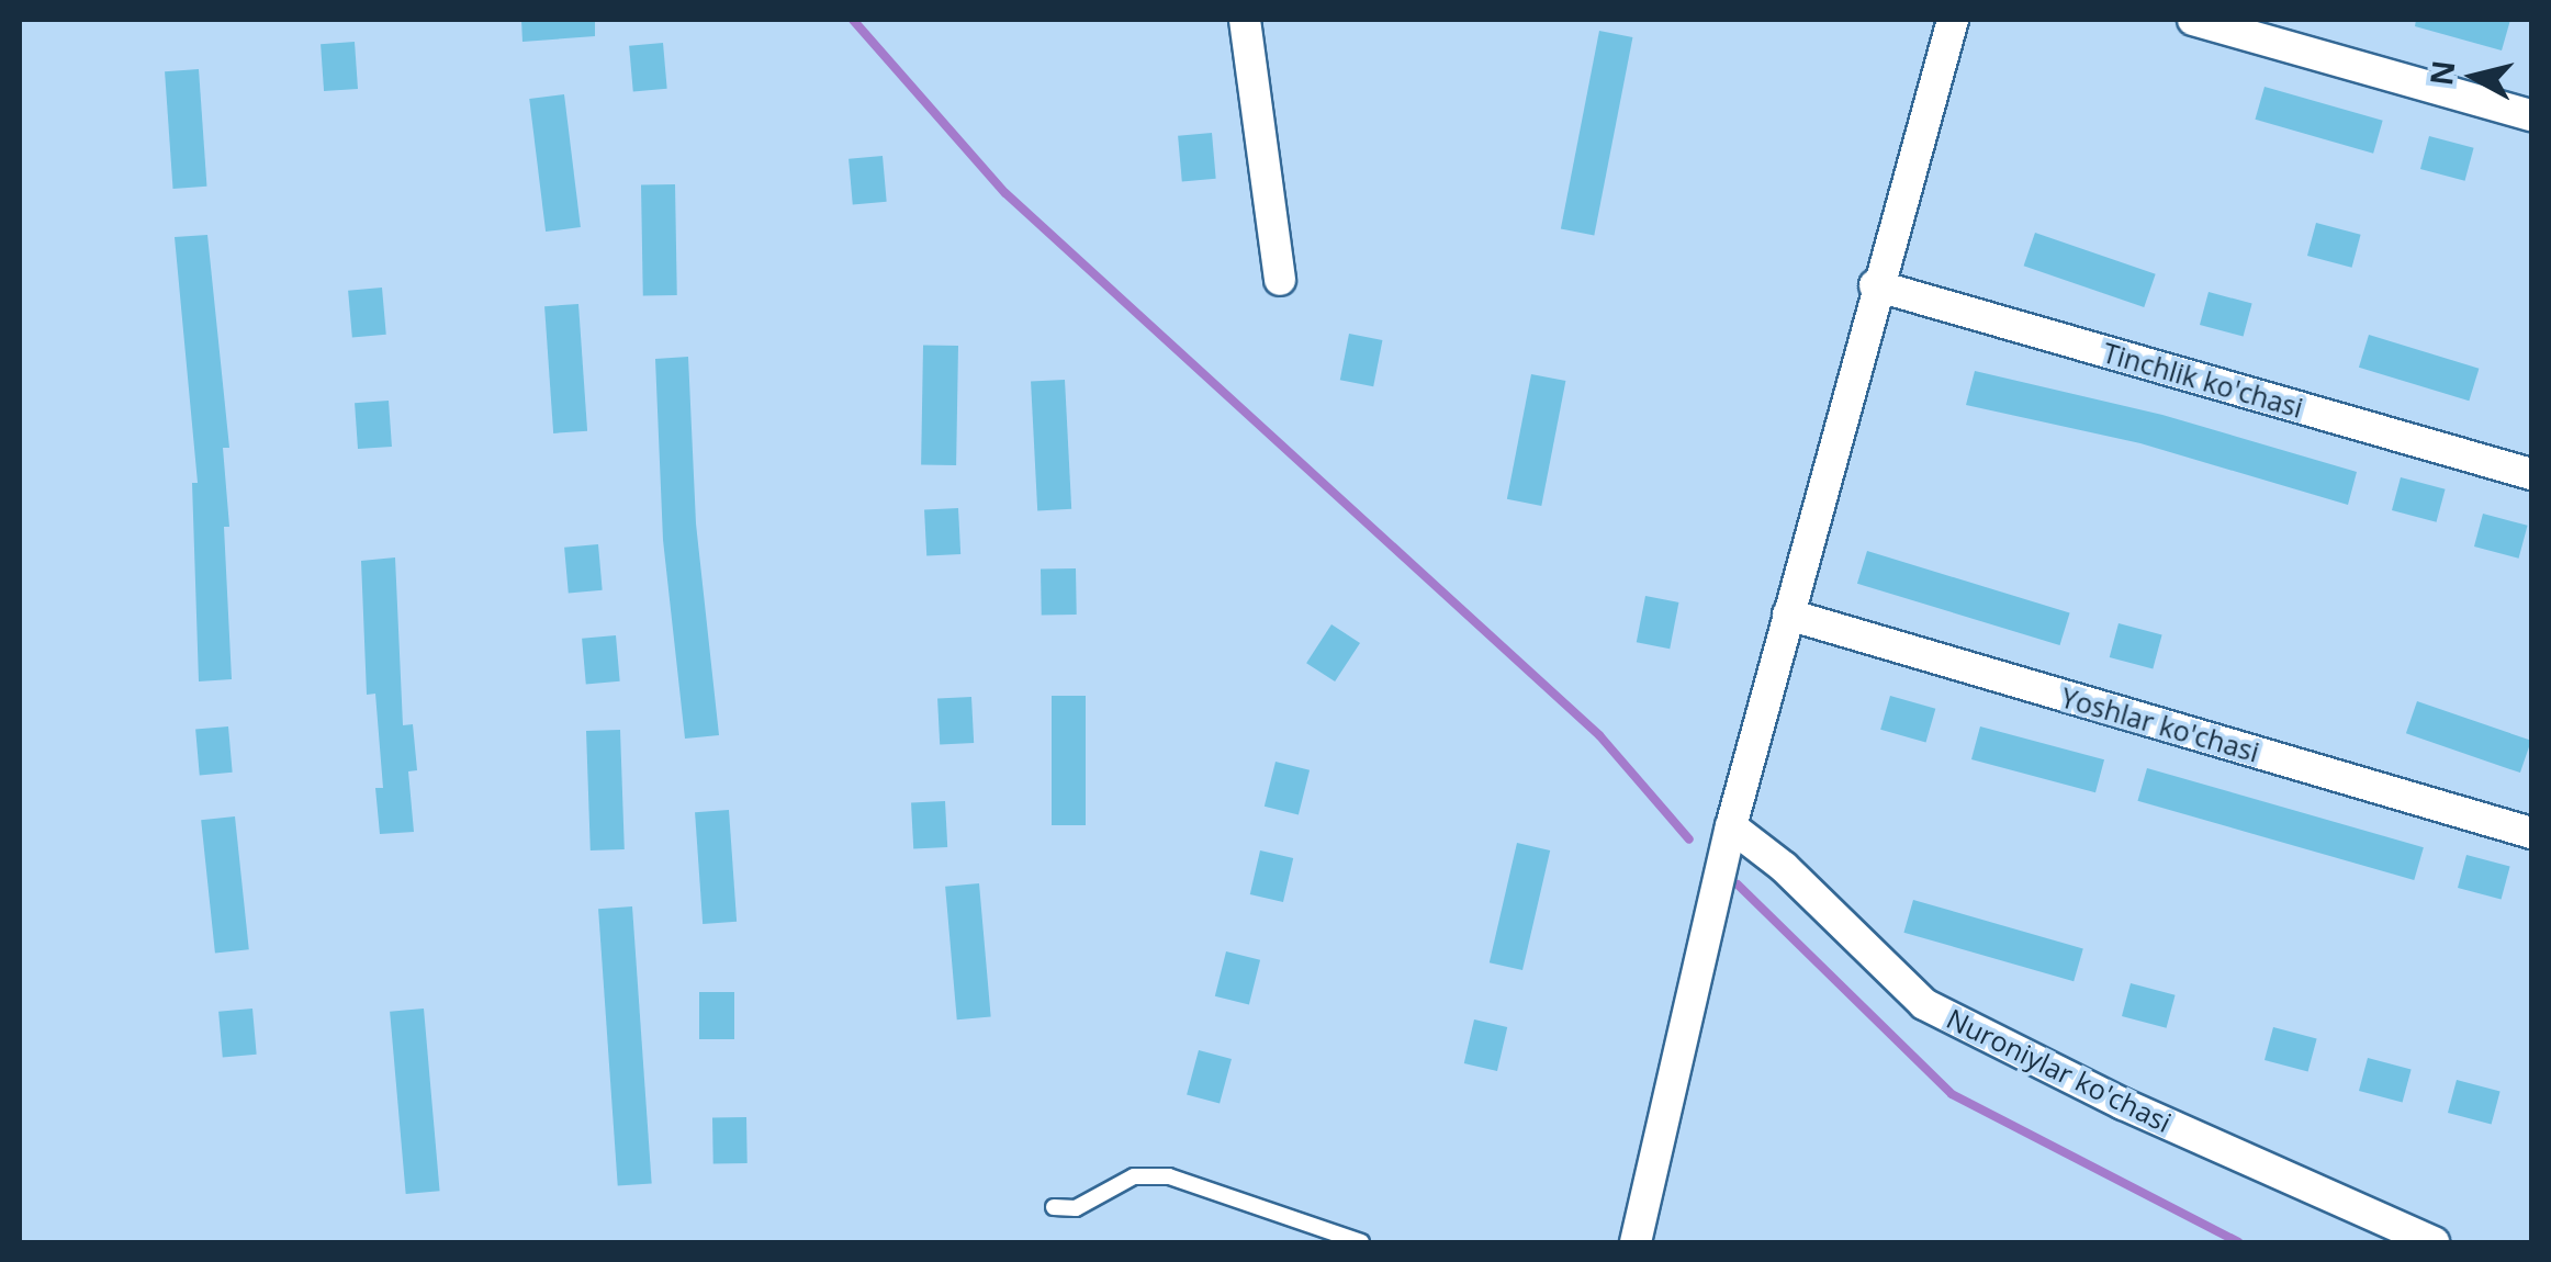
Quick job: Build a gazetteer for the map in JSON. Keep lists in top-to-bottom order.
{
  "streets": {
    "street": ["Tinchlik ko'chasi", "Yoshlar ko'chasi", "Nuroniylar ko'chasi"]
  },
  "north": "left"
}
